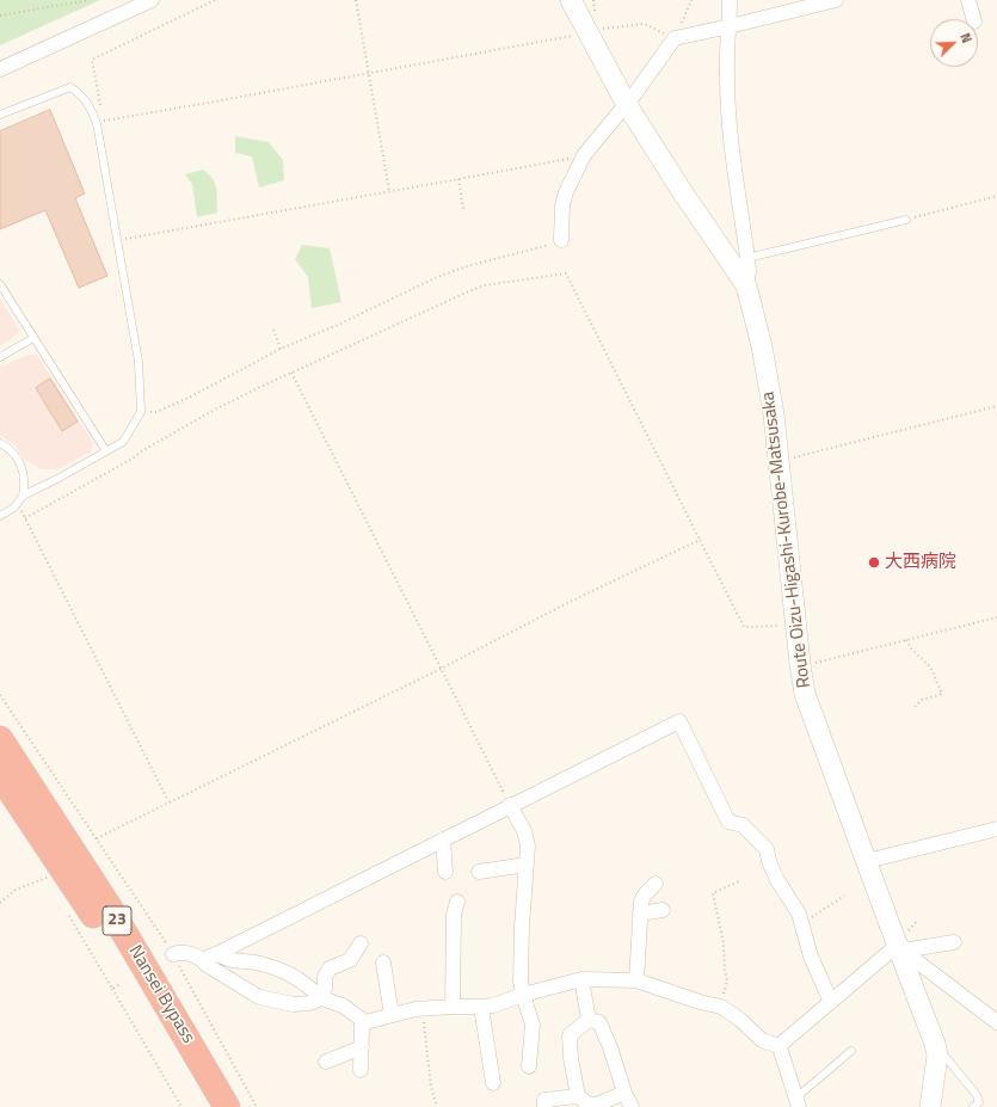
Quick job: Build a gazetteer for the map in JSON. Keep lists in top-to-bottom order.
{
  "streets": {
    "highway": ["23", "Nansei Bypass"],
    "main road": ["Route Oizu-Higashi-Kurobe-Matsusaka"]
  },
  "places": ["大西病院"],
  "north": "top right"
}
